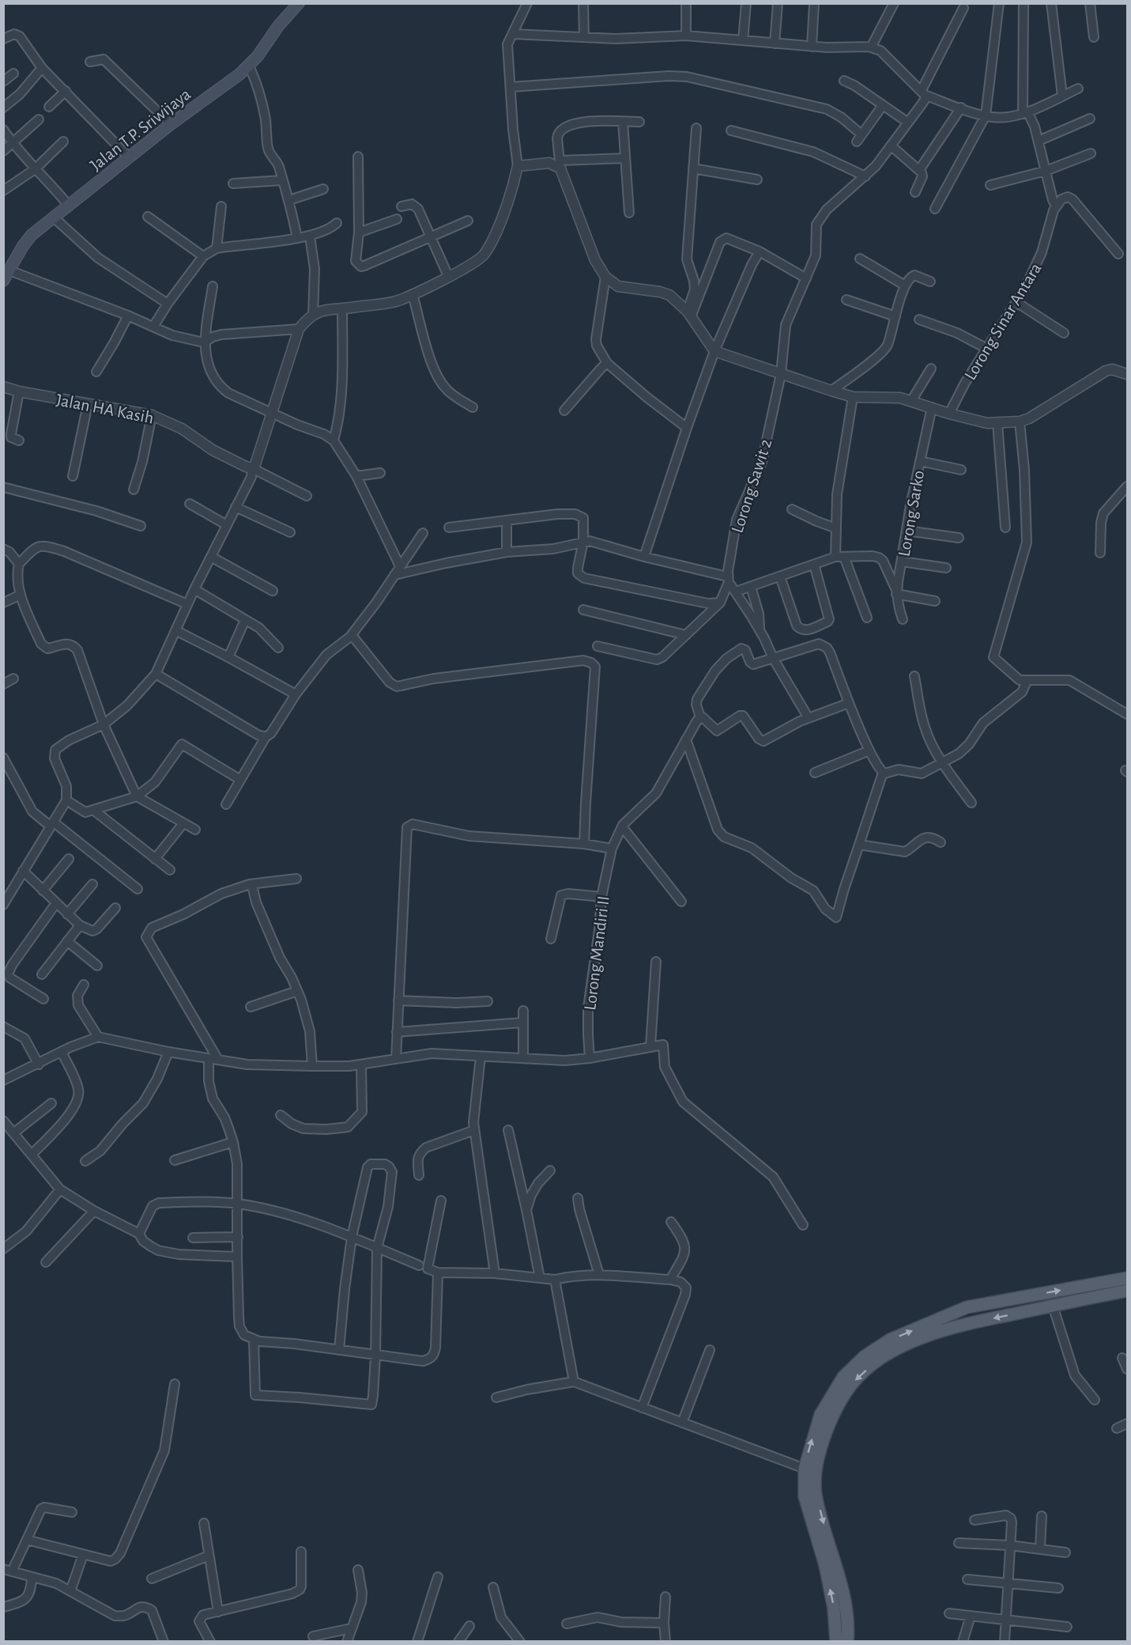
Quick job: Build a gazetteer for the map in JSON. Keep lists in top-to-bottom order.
{
  "streets": {
    "main road": ["Jalan T.P. Sriwijaya"],
    "street": [
      "Lorong Sinar Antara",
      "Jalan HA Kasih",
      "Lorong Sawit 2",
      "Lorong Sarko",
      "Lorong Mandiri II"
    ]
  }
}
